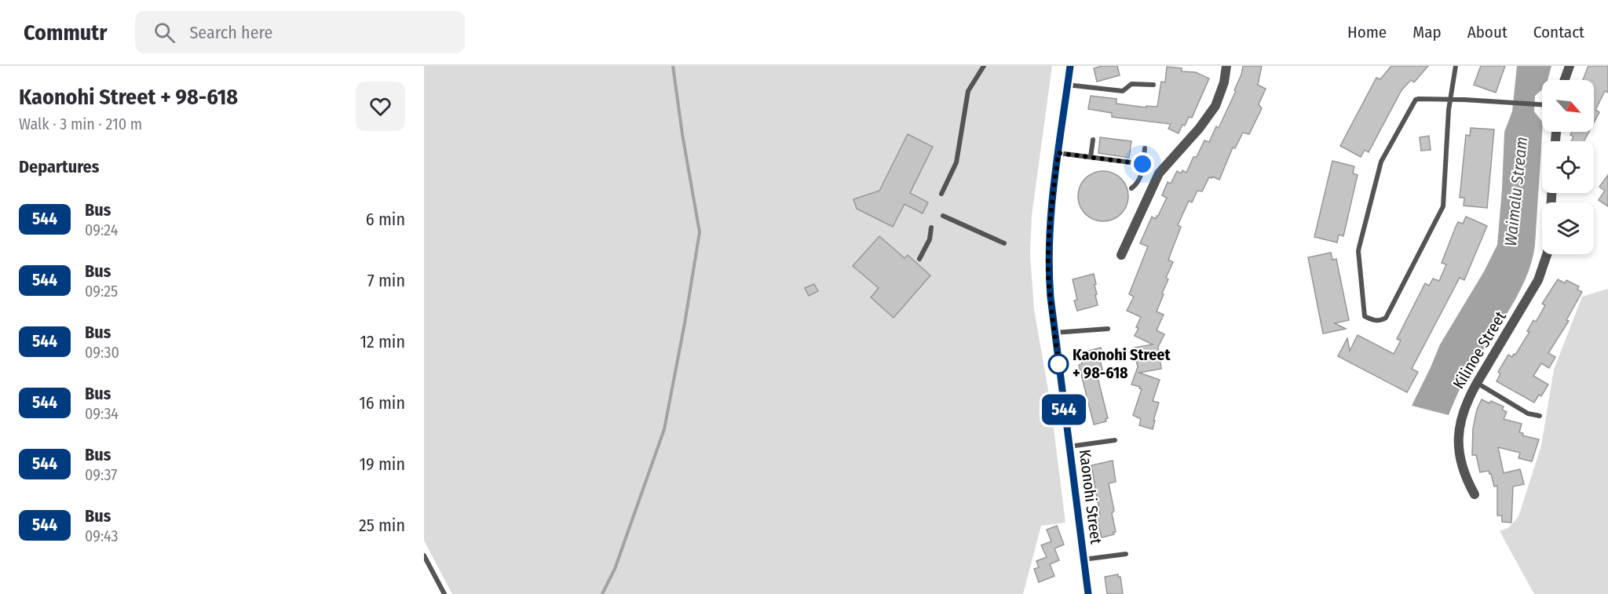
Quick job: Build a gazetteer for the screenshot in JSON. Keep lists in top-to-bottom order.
{
  "streets": {
    "street": ["Kilinoe Street", "Kaonohi Street"]
  },
  "water": ["Waimalu Stream"],
  "places": ["Kaonohi Street + 98-618"],
  "lines": ["bus line 544"],
  "north": "bottom right",
  "page": {
    "header": "Commutr",
    "search": "Search here",
    "nav": [
      "Home",
      "Map",
      "About",
      "Contact"
    ],
    "heading": [
      ["Kaonohi Street + 98-618", "Walk · 3 min · 210 m"],
      "Departures"
    ],
    "on_map": "544",
    "list": [
      {
        "mark": "544",
        "name": "Bus",
        "note": "09:24",
        "value": "6 min"
      },
      {
        "mark": "544",
        "name": "Bus",
        "note": "09:25",
        "value": "7 min"
      },
      {
        "mark": "544",
        "name": "Bus",
        "note": "09:30",
        "value": "12 min"
      },
      {
        "mark": "544",
        "name": "Bus",
        "note": "09:34",
        "value": "16 min"
      },
      {
        "mark": "544",
        "name": "Bus",
        "note": "09:37",
        "value": "19 min"
      },
      {
        "mark": "544",
        "name": "Bus",
        "note": "09:43",
        "value": "25 min"
      }
    ]
  }
}
